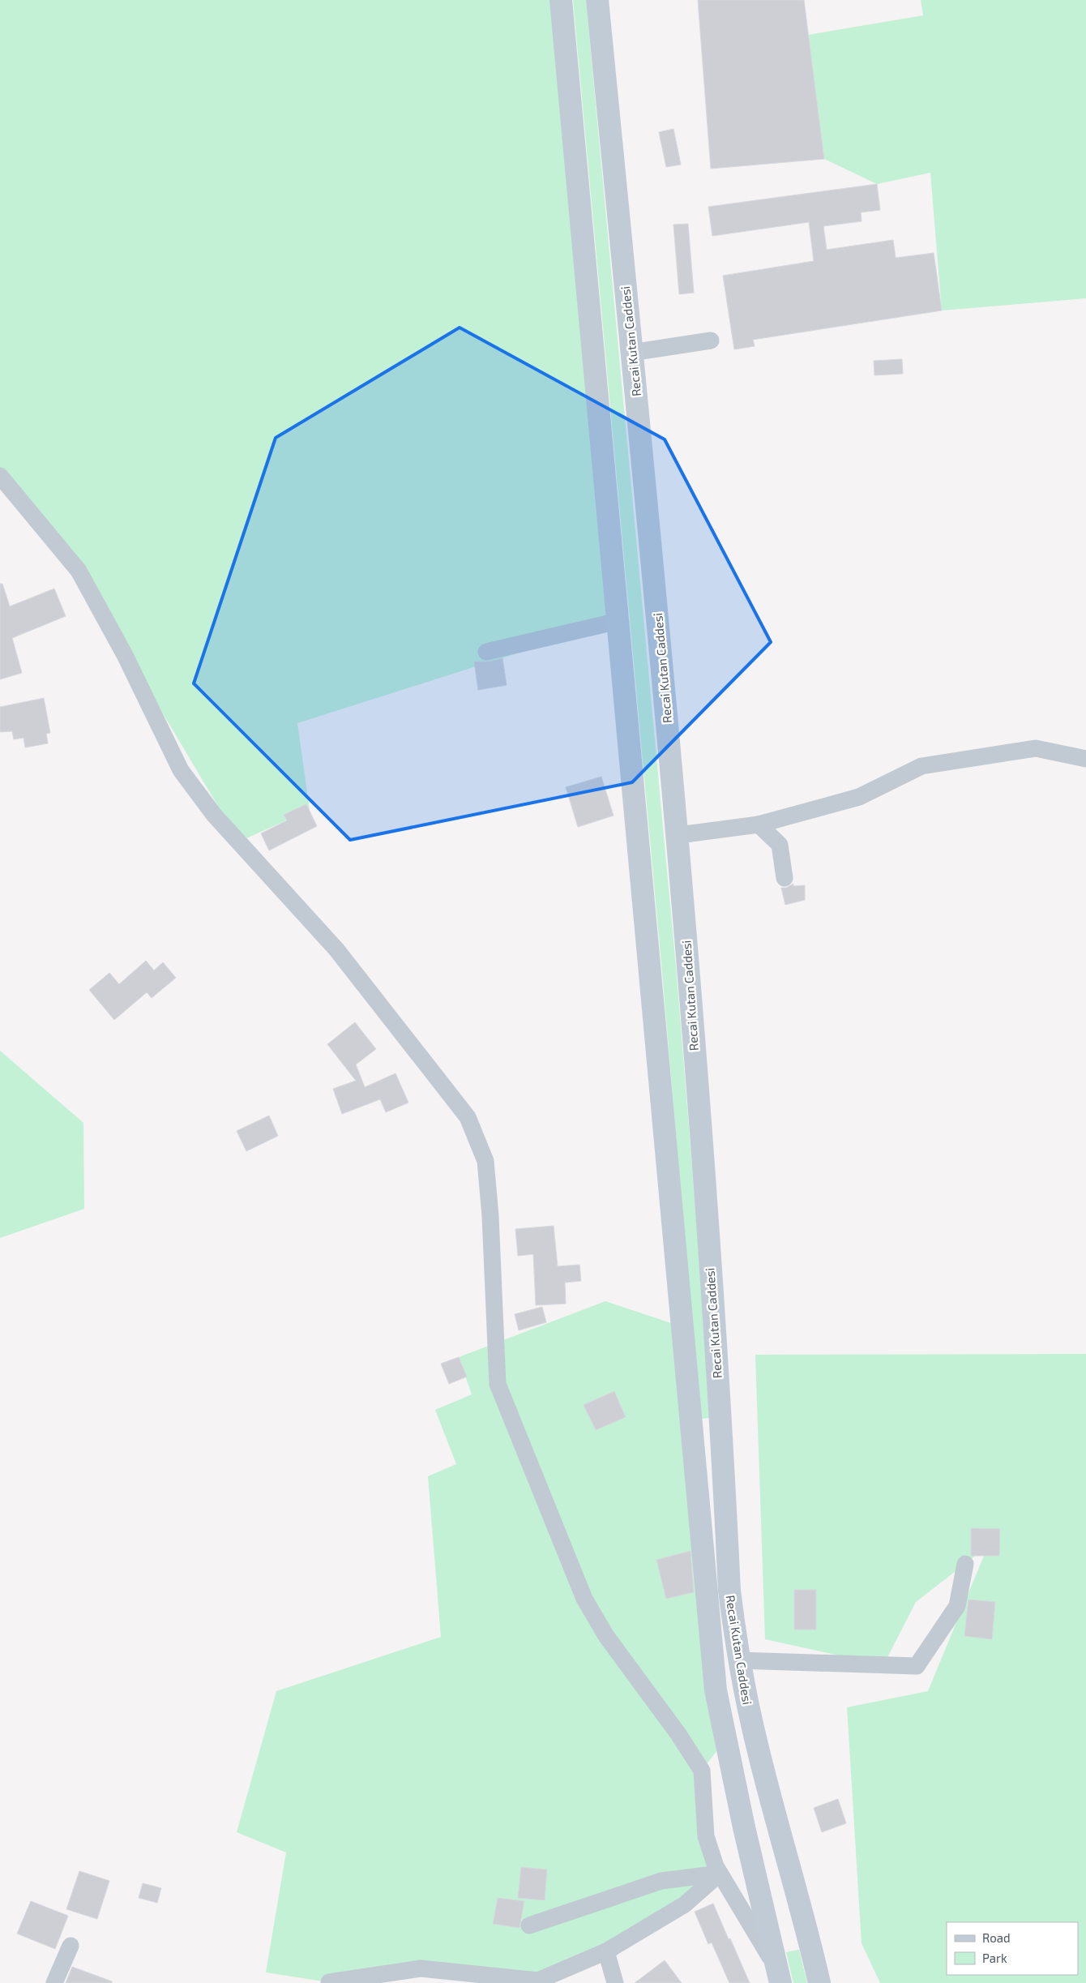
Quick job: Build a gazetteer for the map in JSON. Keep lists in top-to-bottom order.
{
  "streets": {
    "main road": ["Recai Kutan Caddesi"]
  },
  "legend": ["Road", "Park"]
}
